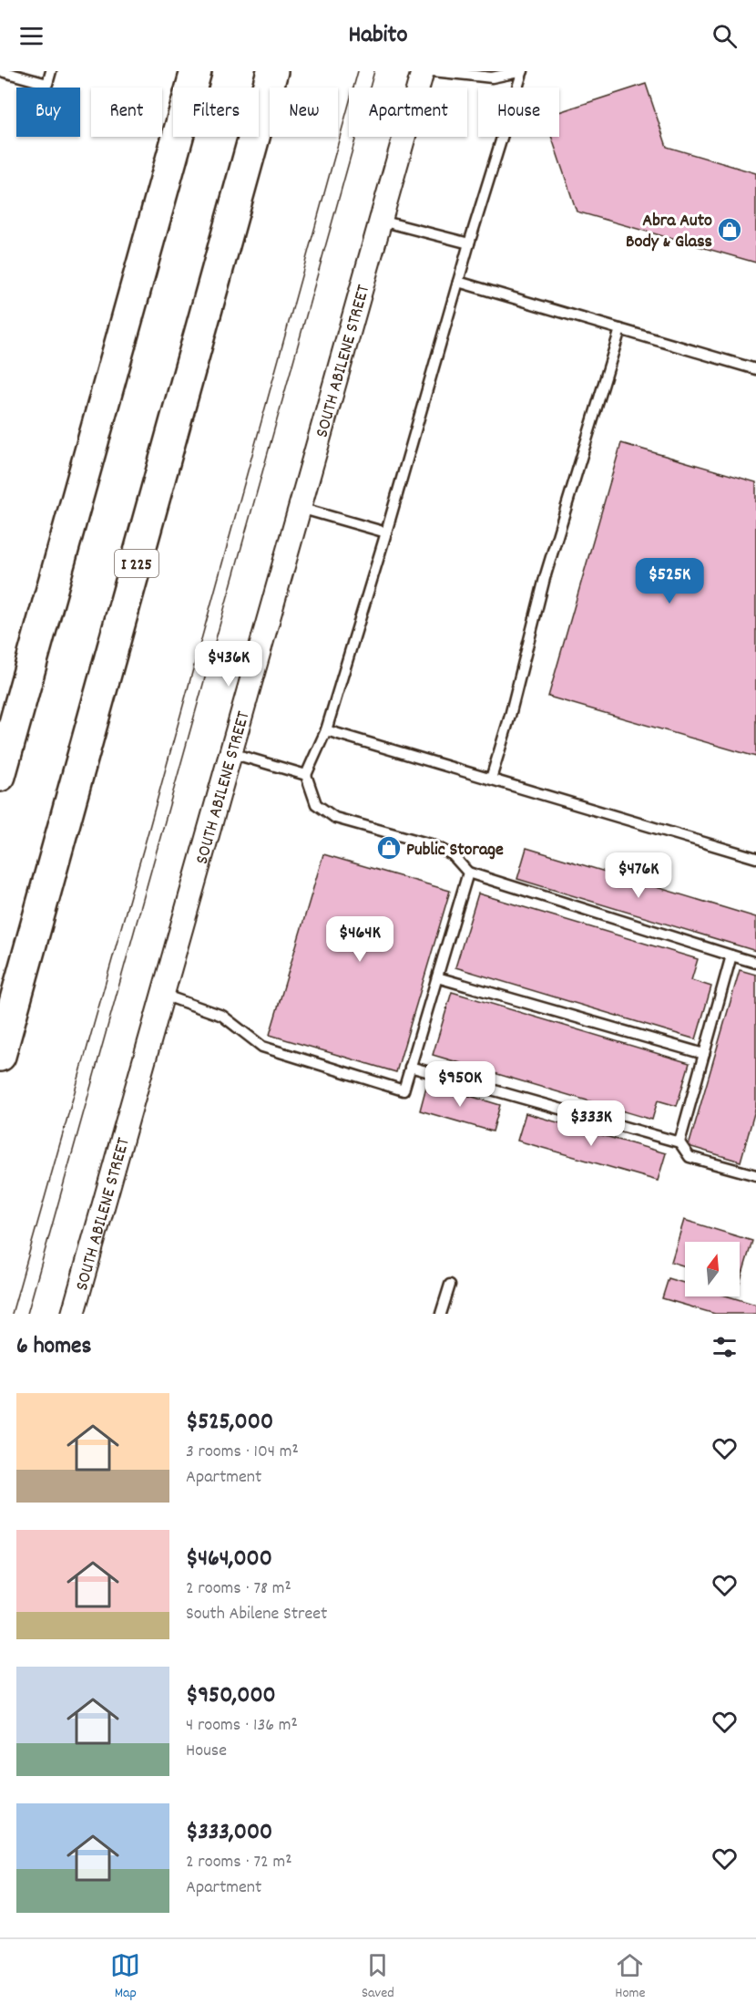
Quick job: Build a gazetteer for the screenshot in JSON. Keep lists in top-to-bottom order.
{
  "streets": {
    "highway": ["I 225"],
    "street": ["SOUTH ABILENE STREET"]
  },
  "places": {
    "shop": ["Abra Auto Body & Glass", "Public Storage"]
  },
  "north": "top",
  "page": {
    "header": "Habito",
    "chip": [
      "Buy",
      "Rent",
      "Filters",
      "New",
      "Apartment",
      "House"
    ],
    "price": [
      "$525K",
      "$436K",
      "$476K",
      "$464K",
      "$950K",
      "$333K"
    ],
    "heading": "6 homes",
    "list": [
      {
        "name": "$525,000",
        "note": "3 rooms · 104 m² · Apartment"
      },
      {
        "name": "$464,000",
        "note": "2 rooms · 78 m² · South Abilene Street"
      },
      {
        "name": "$950,000",
        "note": "4 rooms · 136 m² · House"
      },
      {
        "name": "$333,000",
        "note": "2 rooms · 72 m² · Apartment"
      }
    ],
    "tabs": ["Map", "Saved", "Home"]
  }
}
